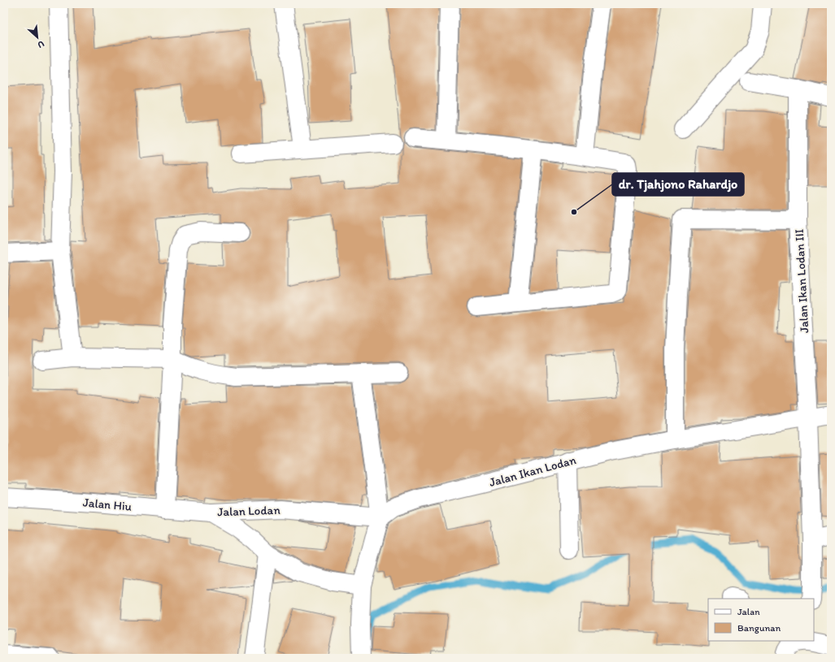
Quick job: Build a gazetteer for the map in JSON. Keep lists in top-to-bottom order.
{
  "streets": {
    "street": [
      "Jalan Ikan Lodan III",
      "Jalan Ikan Lodan",
      "Jalan Hiu",
      "Jalan Lodan"
    ]
  },
  "crossings": [
    ["Jalan Ikan Lodan III", "Jalan Ikan Lodan"],
    ["Jalan Ikan Lodan", "Jalan Lodan"],
    ["Jalan Hiu", "Jalan Lodan"]
  ],
  "places": ["dr. Tjahjono Rahardjo"],
  "legend": ["Jalan", "Bangunan"],
  "north": "bottom right"
}
